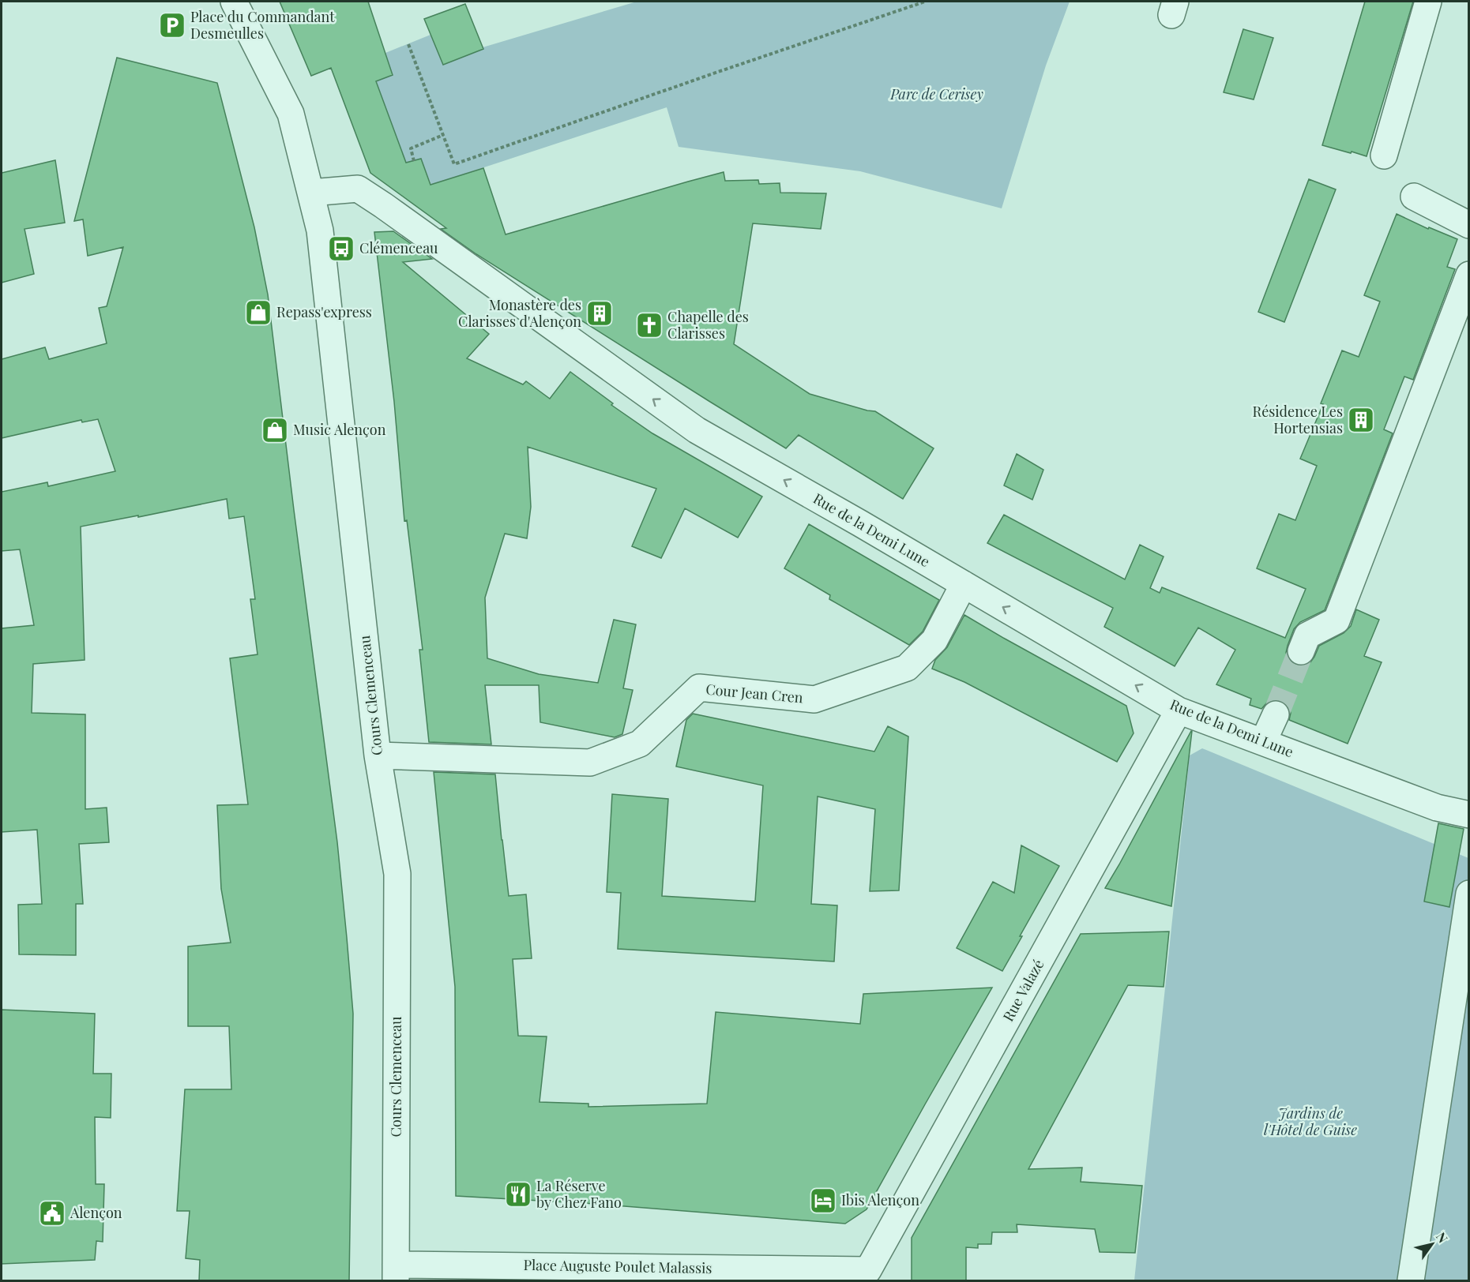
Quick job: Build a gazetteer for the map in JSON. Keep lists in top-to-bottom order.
{
  "streets": {
    "street": [
      "Rue de la Demi Lune",
      "Cour Jean Cren",
      "Cours Clemenceau",
      "Rue Valazé",
      "Place Auguste Poulet Malassis"
    ]
  },
  "crossings": [
    ["Rue de la Demi Lune", "Cour Jean Cren"],
    ["Rue de la Demi Lune", "Cours Clemenceau"],
    ["Rue de la Demi Lune", "Rue Valazé"],
    ["Cour Jean Cren", "Cours Clemenceau"],
    ["Cours Clemenceau", "Place Auguste Poulet Malassis"],
    ["Rue Valazé", "Place Auguste Poulet Malassis"]
  ],
  "one_way": ["Rue de la Demi Lune"],
  "parks": ["Parc de Cerisey", "Jardins de l'Hôtel de Guise"],
  "places": {
    "parking": ["Place du Commandant Desmeulles"],
    "bus stop": ["Clémenceau"],
    "shop": ["Repass'express", "Music Alençon"],
    "building": ["Monastère des Clarisses d'Alençon", "Résidence Les Hortensias"],
    "church": ["Chapelle des Clarisses"],
    "restaurant": ["La Réserve by Chez Fano"],
    "hotel": ["Ibis Alençon"],
    "public building": ["Alençon"]
  },
  "north": "top right"
}
